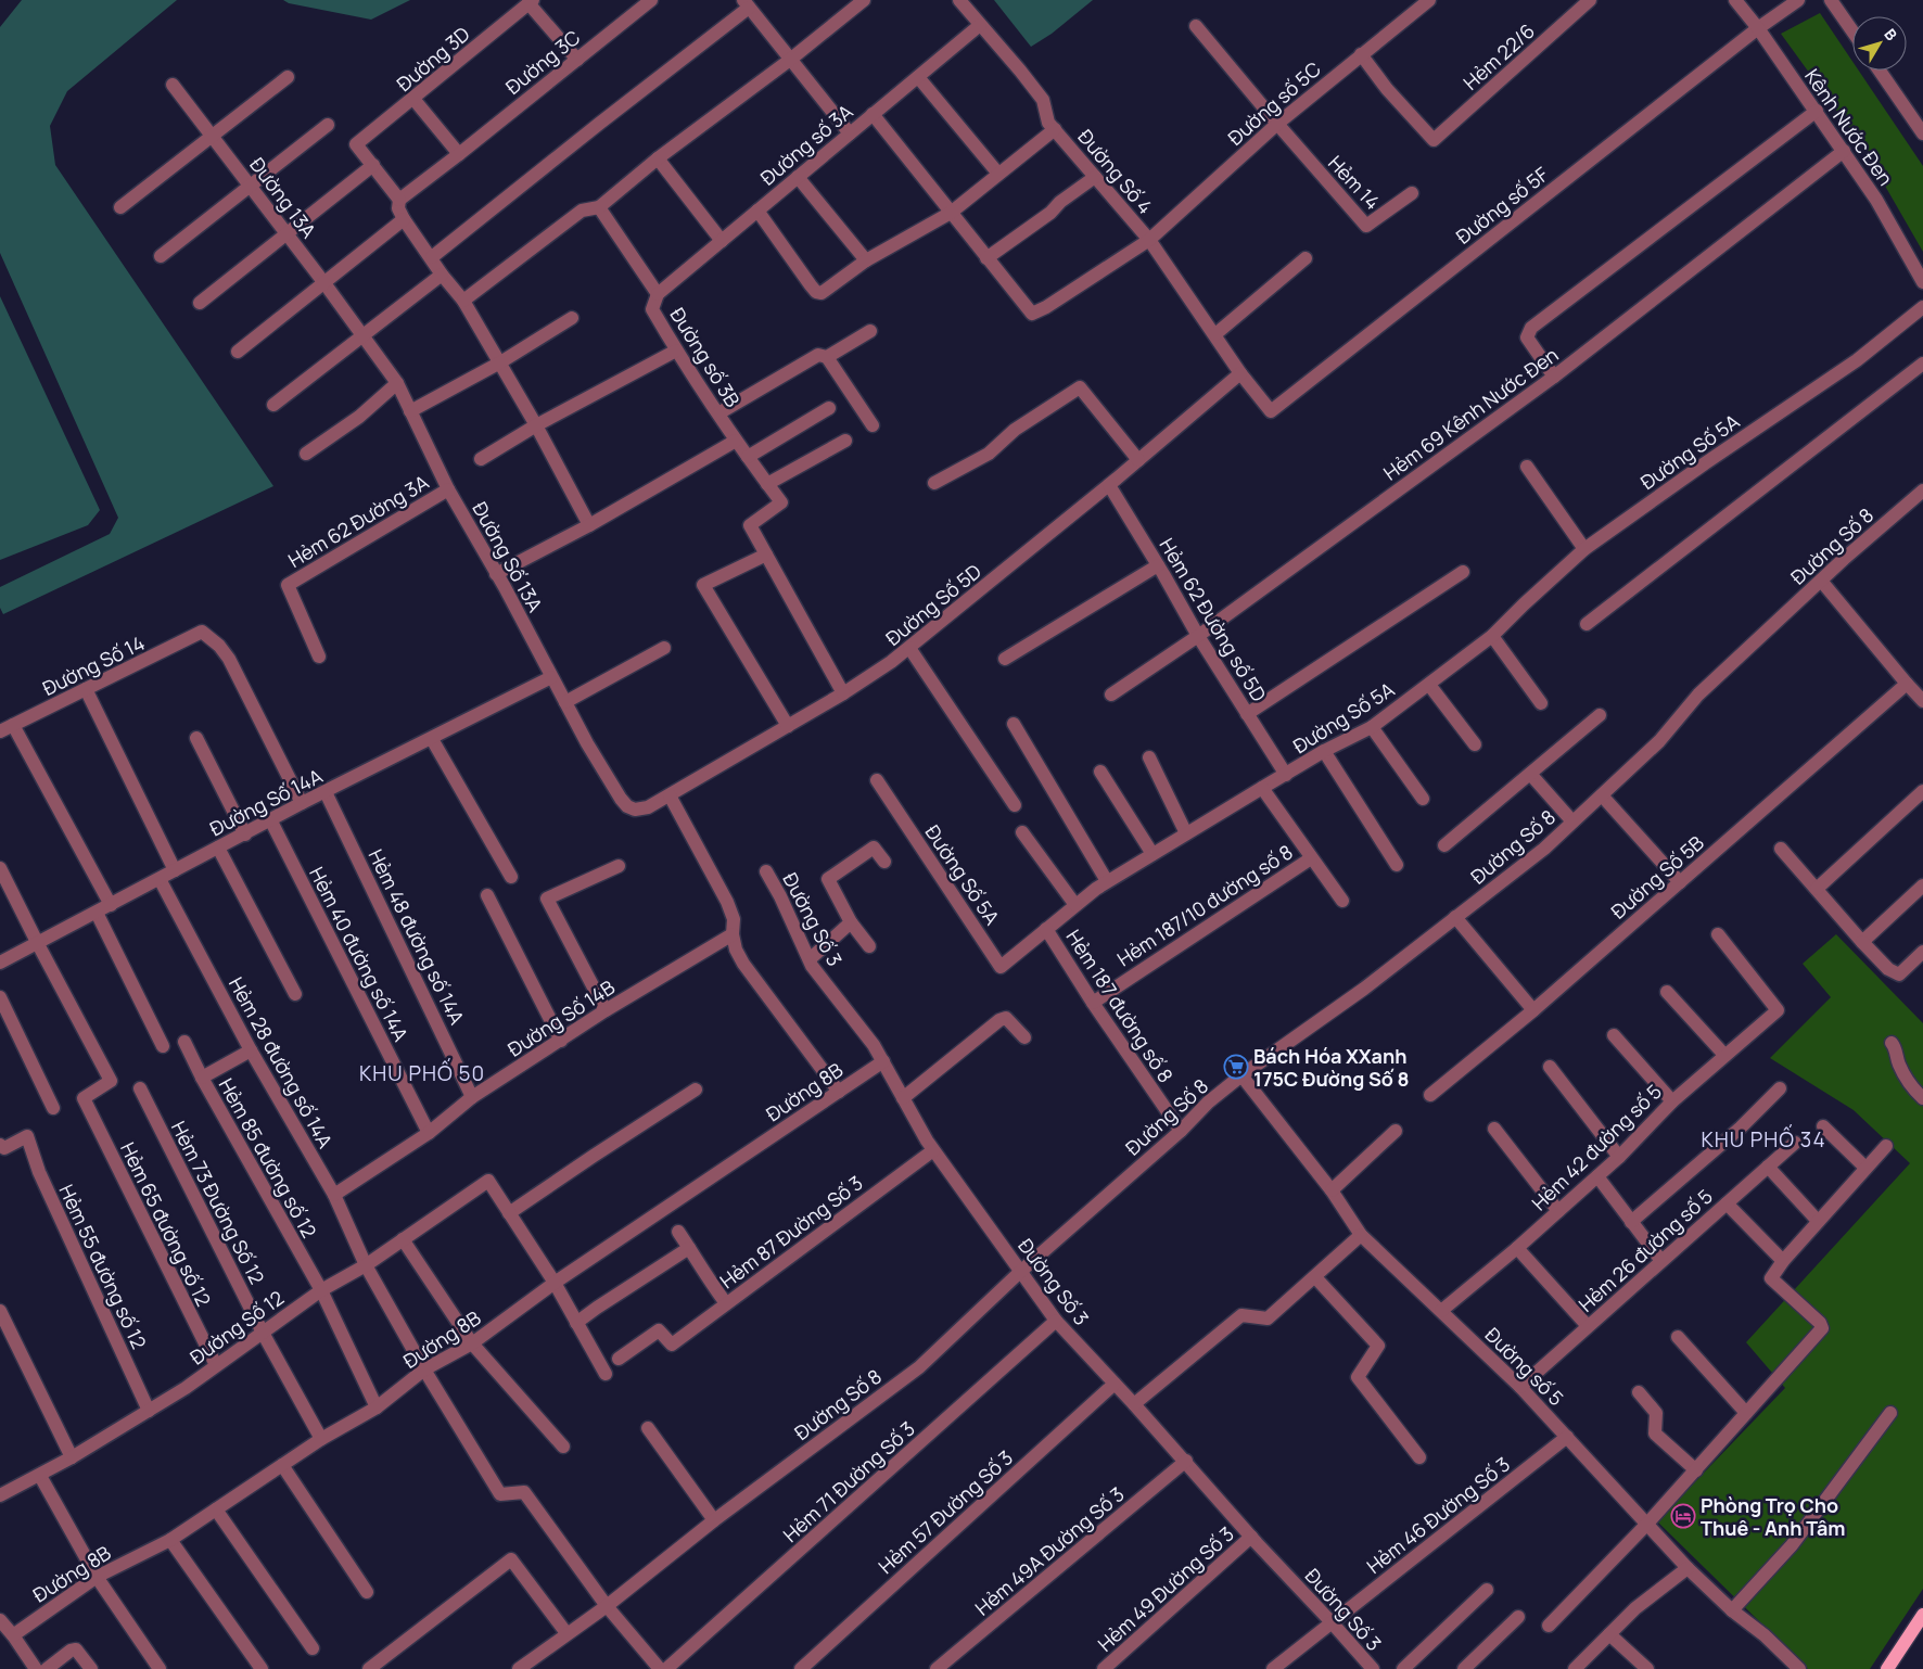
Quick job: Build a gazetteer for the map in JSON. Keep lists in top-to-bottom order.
{
  "streets": {
    "street": [
      "Hẻm 22/6",
      "Đường 3D",
      "Đường 3C",
      "Đường số 5C",
      "Kênh Nước Đen",
      "Đường số 3A",
      "Đường Số 4",
      "Hẻm 14",
      "Đường 13A",
      "Đường số 5F",
      "Đường số 3B",
      "Hẻm 69 Kênh Nước Đen",
      "Đường Số 5A",
      "Hẻm 62 Đường 3A",
      "Đường Số 8",
      "Đường Số 13A",
      "Đường Số 5D",
      "Hẻm 62 Đường số 5D",
      "Đường Số 14",
      "Đường Số 14A",
      "Đường Số 5B",
      "Hẻm 187/10 đường số 8",
      "Đường Số 3",
      "Hẻm 48 đường số 14A",
      "Hẻm 40 đường số 14A",
      "Hẻm 187 đường số 8",
      "Đường Số 14B",
      "Hẻm 28 đường số 14A",
      "Đường 8B",
      "Hẻm 42 đường số 5",
      "Hẻm 85 đường số 12",
      "Hẻm 73 Đường Số 12",
      "Hẻm 65 đường số 12",
      "Hẻm 87 Đường Số 3",
      "Hẻm 26 đường số 5",
      "Hẻm 55 đường số 12",
      "Đường Số 12",
      "Đường số 5",
      "Hẻm 71 Đường Số 3",
      "Hẻm 57 Đường Số 3",
      "Hẻm 46 Đường Số 3",
      "Hẻm 49A Đường Số 3",
      "Hẻm 49 Đường Số 3"
    ]
  },
  "crossings": [
    ["Hẻm 22/6", "Đường số 5C"],
    ["Đường số 5C", "Đường Số 4"],
    ["Đường số 5C", "Hẻm 14"],
    ["Kênh Nước Đen", "Đường số 5F"],
    ["Kênh Nước Đen", "Hẻm 69 Kênh Nước Đen"],
    ["Đường số 3A", "Đường Số 4"],
    ["Đường số 3A", "Đường số 3B"],
    ["Đường Số 4", "Đường số 5F"],
    ["Đường Số 4", "Đường Số 5D"],
    ["Đường 13A", "Đường Số 13A"],
    ["Đường số 5F", "Đường Số 5D"],
    ["Đường số 3B", "Đường Số 5D"],
    ["Hẻm 69 Kênh Nước Đen", "Hẻm 62 Đường số 5D"],
    ["Đường Số 5A", "Hẻm 62 Đường số 5D"],
    ["Đường Số 5A", "Hẻm 187 đường số 8"],
    ["Hẻm 62 Đường 3A", "Đường Số 13A"],
    ["Đường Số 8", "Đường Số 3"],
    ["Đường Số 8", "Hẻm 187 đường số 8"],
    ["Đường Số 8", "Hẻm 28 đường số 14A"],
    ["Đường Số 8", "Đường số 5"],
    ["Đường Số 13A", "Đường Số 5D"],
    ["Đường Số 13A", "Đường Số 14A"],
    ["Đường Số 5D", "Hẻm 62 Đường số 5D"],
    ["Đường Số 14", "Đường Số 14A"],
    ["Đường Số 14A", "Hẻm 48 đường số 14A"],
    ["Đường Số 14A", "Hẻm 40 đường số 14A"],
    ["Đường Số 14A", "Hẻm 28 đường số 14A"],
    ["Đường Số 14A", "Hẻm 65 đường số 12"],
    ["Hẻm 187/10 đường số 8", "Hẻm 187 đường số 8"],
    ["Đường Số 3", "Đường 8B"],
    ["Đường Số 3", "Hẻm 87 Đường Số 3"],
    ["Đường Số 3", "Hẻm 71 Đường Số 3"],
    ["Đường Số 3", "Hẻm 57 Đường Số 3"],
    ["Đường Số 3", "Hẻm 46 Đường Số 3"],
    ["Đường Số 3", "Hẻm 49A Đường Số 3"],
    ["Đường Số 3", "Hẻm 49 Đường Số 3"],
    ["Hẻm 48 đường số 14A", "Đường Số 14B"],
    ["Hẻm 40 đường số 14A", "Đường Số 14B"],
    ["Đường Số 14B", "Hẻm 28 đường số 14A"],
    ["Hẻm 28 đường số 14A", "Đường 8B"],
    ["Hẻm 28 đường số 14A", "Đường Số 12"],
    ["Đường 8B", "Hẻm 85 đường số 12"],
    ["Đường 8B", "Hẻm 73 Đường Số 12"],
    ["Hẻm 42 đường số 5", "Đường số 5"],
    ["Hẻm 85 đường số 12", "Đường Số 12"],
    ["Hẻm 73 Đường Số 12", "Đường Số 12"],
    ["Hẻm 65 đường số 12", "Đường Số 12"],
    ["Hẻm 26 đường số 5", "Đường số 5"],
    ["Hẻm 55 đường số 12", "Đường Số 12"],
    ["Đường số 5", "Hẻm 46 Đường Số 3"]
  ],
  "districts": ["KHU PHỐ 50", "KHU PHỐ 34"],
  "places": {
    "supermarket": ["Bách Hóa XXanh 175C Đường Số 8"],
    "hotel": ["Phòng Trọ Cho Thuê - Anh Tâm"]
  },
  "north": "top right"
}
